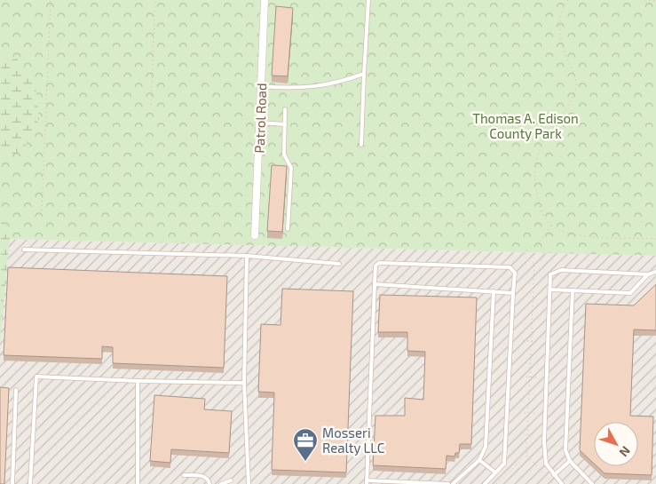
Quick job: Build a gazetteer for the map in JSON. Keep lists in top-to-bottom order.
{
  "streets": {
    "street": ["Patrol Road"]
  },
  "parks": ["Thomas A. Edison County Park"],
  "places": {
    "office": ["Mosseri Realty LLC"]
  },
  "north": "bottom right"
}
